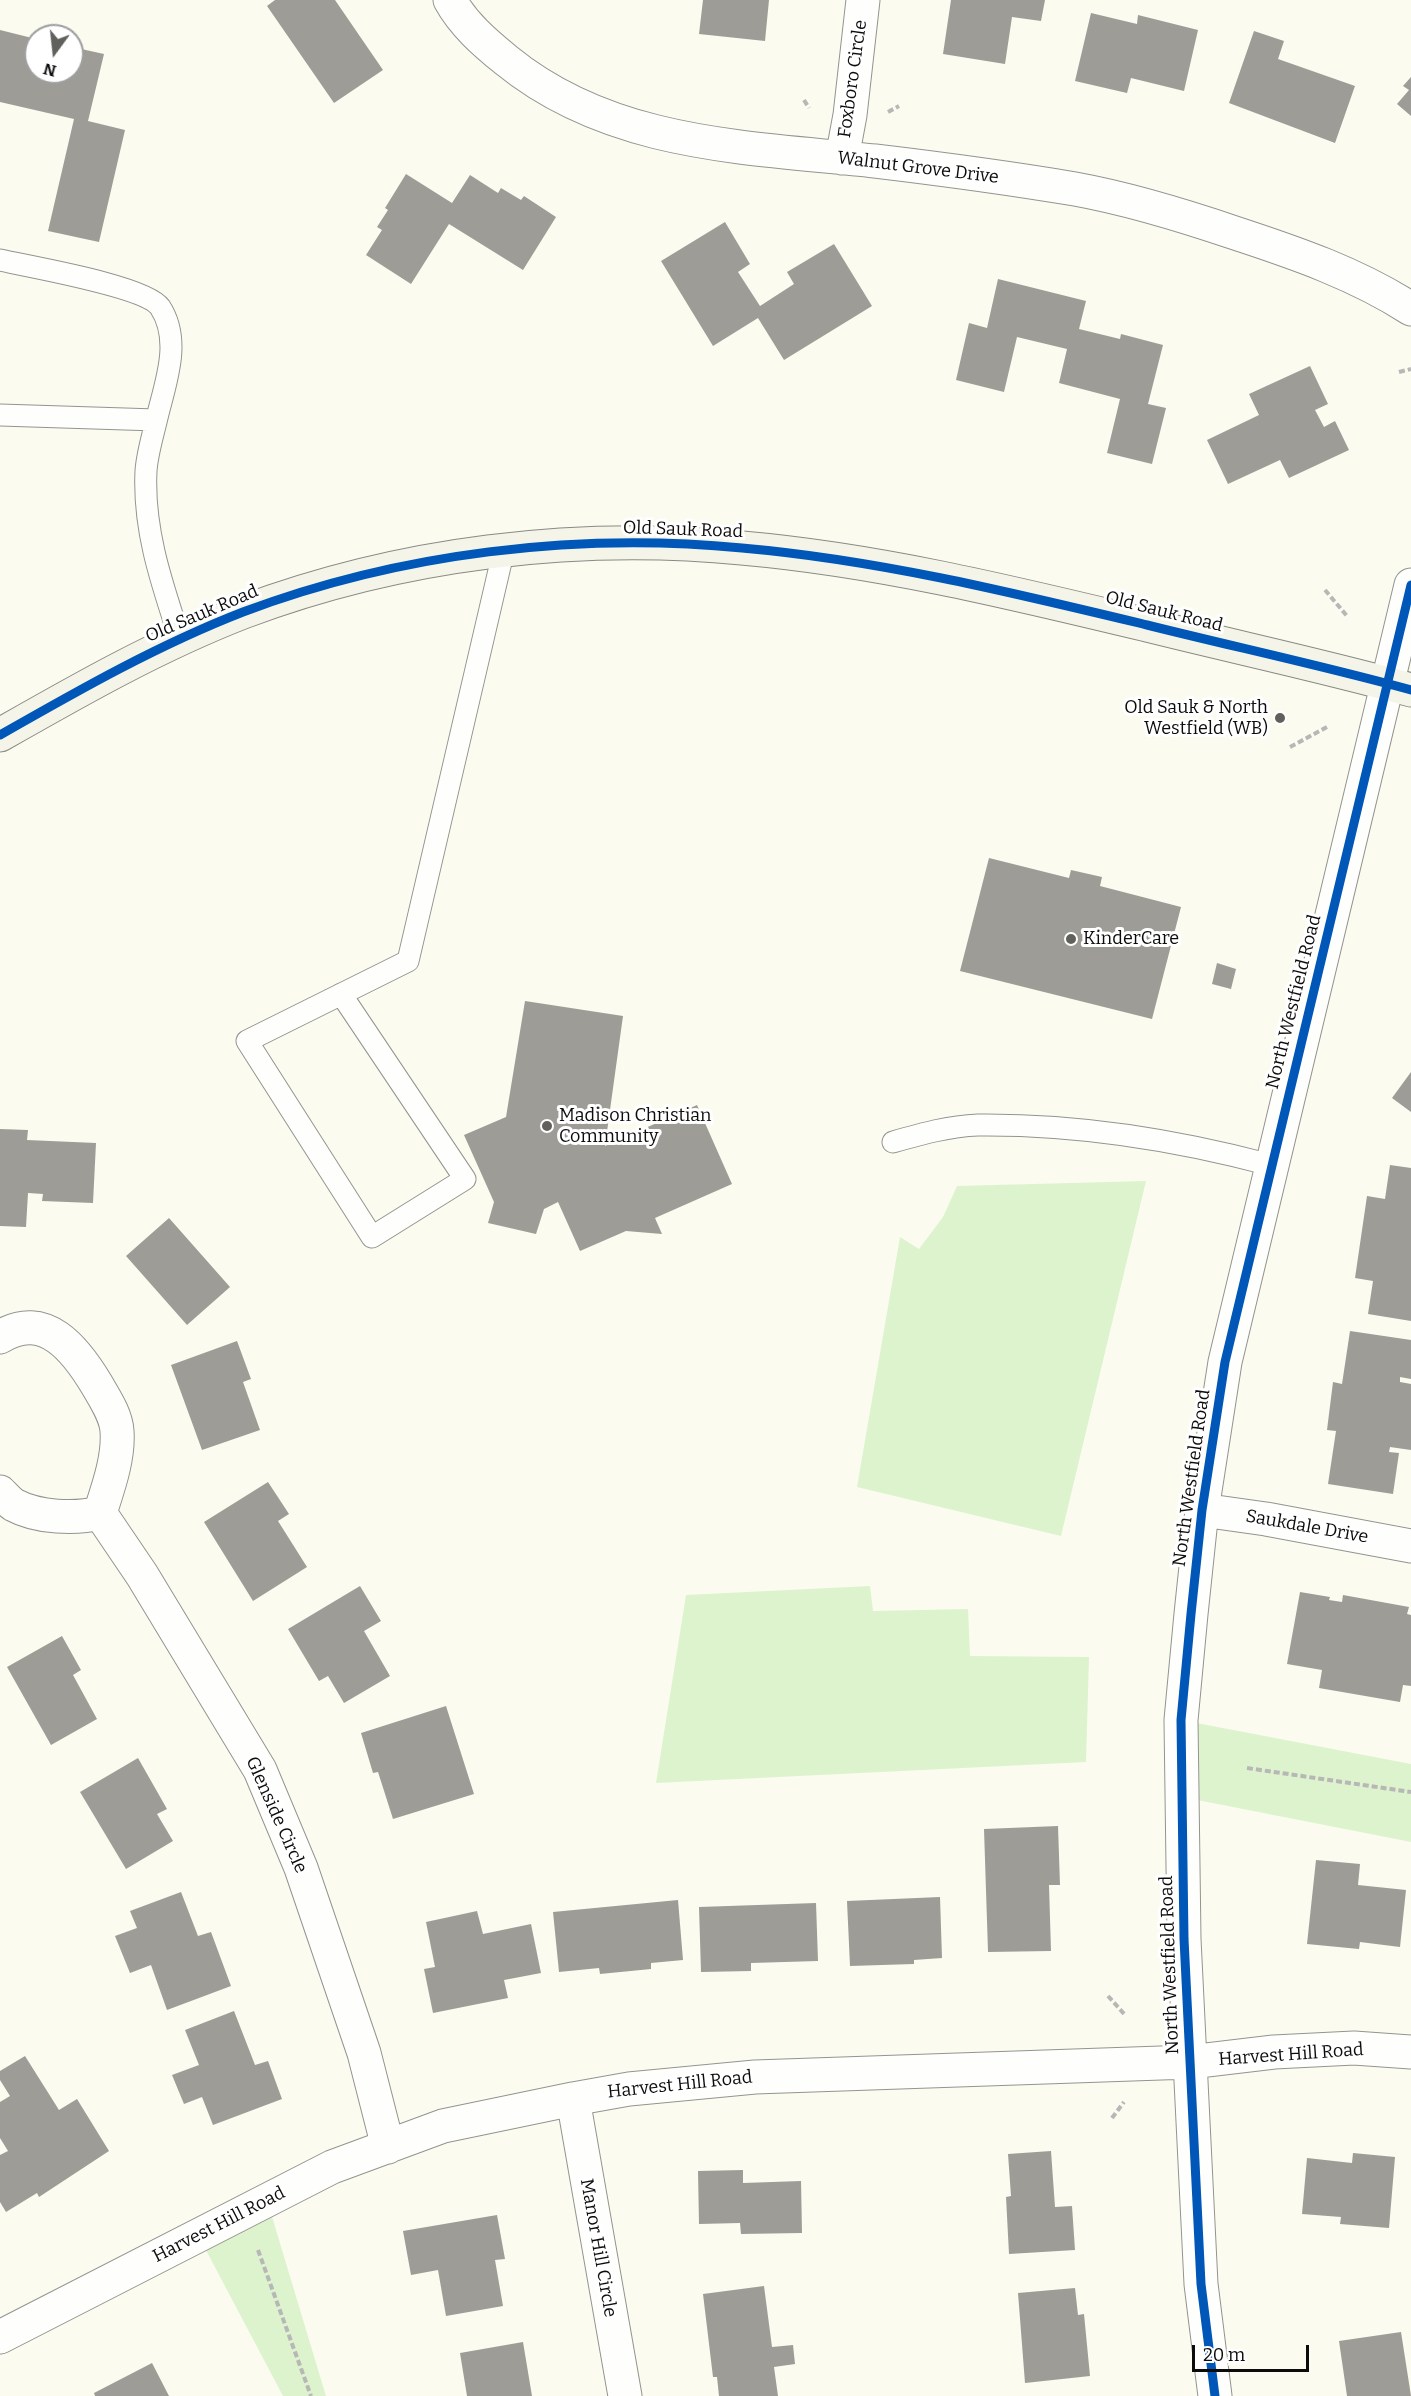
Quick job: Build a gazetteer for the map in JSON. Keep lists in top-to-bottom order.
{
  "streets": {
    "street": [
      "Foxboro Circle",
      "Walnut Grove Drive",
      "Old Sauk Road",
      "North Westfield Road",
      "Saukdale Drive",
      "Glenside Circle",
      "Harvest Hill Road",
      "Manor Hill Circle"
    ]
  },
  "crossings": [
    ["Foxboro Circle", "Walnut Grove Drive"],
    ["Old Sauk Road", "North Westfield Road"],
    ["North Westfield Road", "Saukdale Drive"],
    ["North Westfield Road", "Harvest Hill Road"],
    ["Glenside Circle", "Harvest Hill Road"],
    ["Harvest Hill Road", "Manor Hill Circle"]
  ],
  "places": ["Old Sauk & North Westfield (WB)", "KinderCare", "Madison Christian Community"],
  "scale_bar": "20 m",
  "north": "bottom"
}
